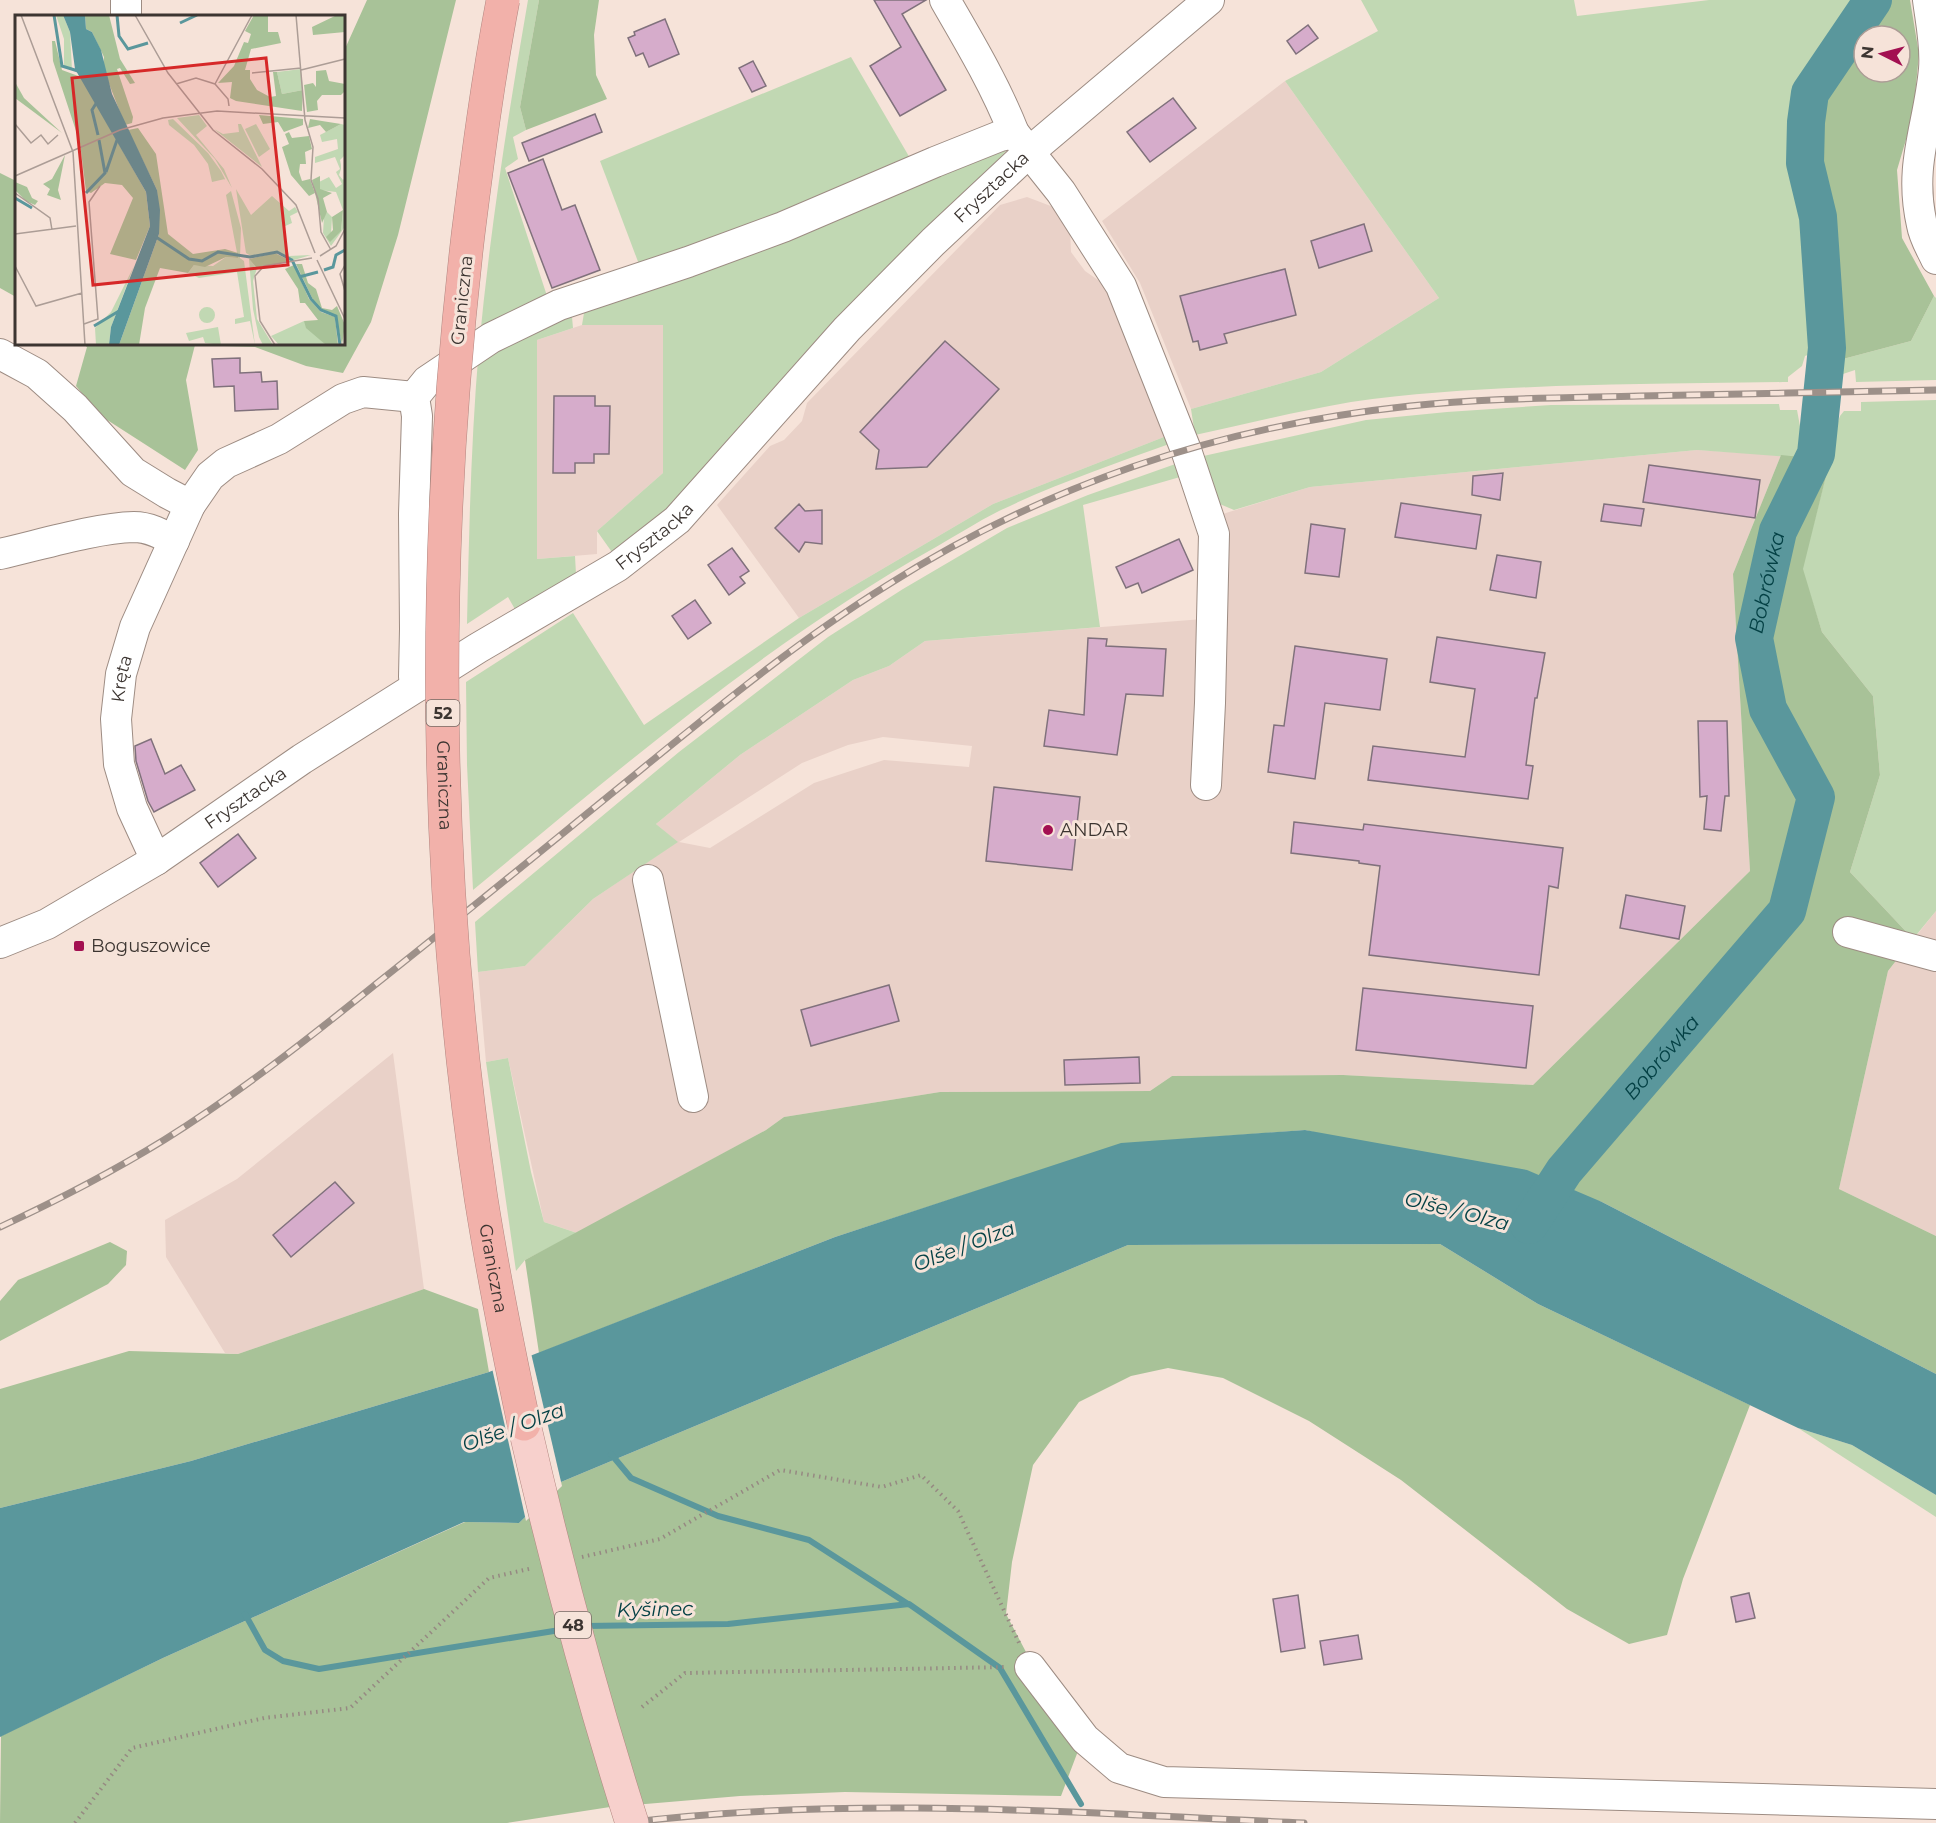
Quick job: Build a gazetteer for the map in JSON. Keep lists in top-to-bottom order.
{
  "streets": {
    "highway": ["Graniczna", "52"],
    "main road": ["48"],
    "street": ["Frysztacka", "Kręta"]
  },
  "crossings": [
    ["Frysztacka", "Kręta"],
    ["Graniczna", "48"]
  ],
  "water": ["Bobrówka", "Olše / Olza", "Kyšinec"],
  "places": {
    "other": ["ANDAR"],
    "transit": ["Boguszowice"]
  },
  "north": "left"
}
